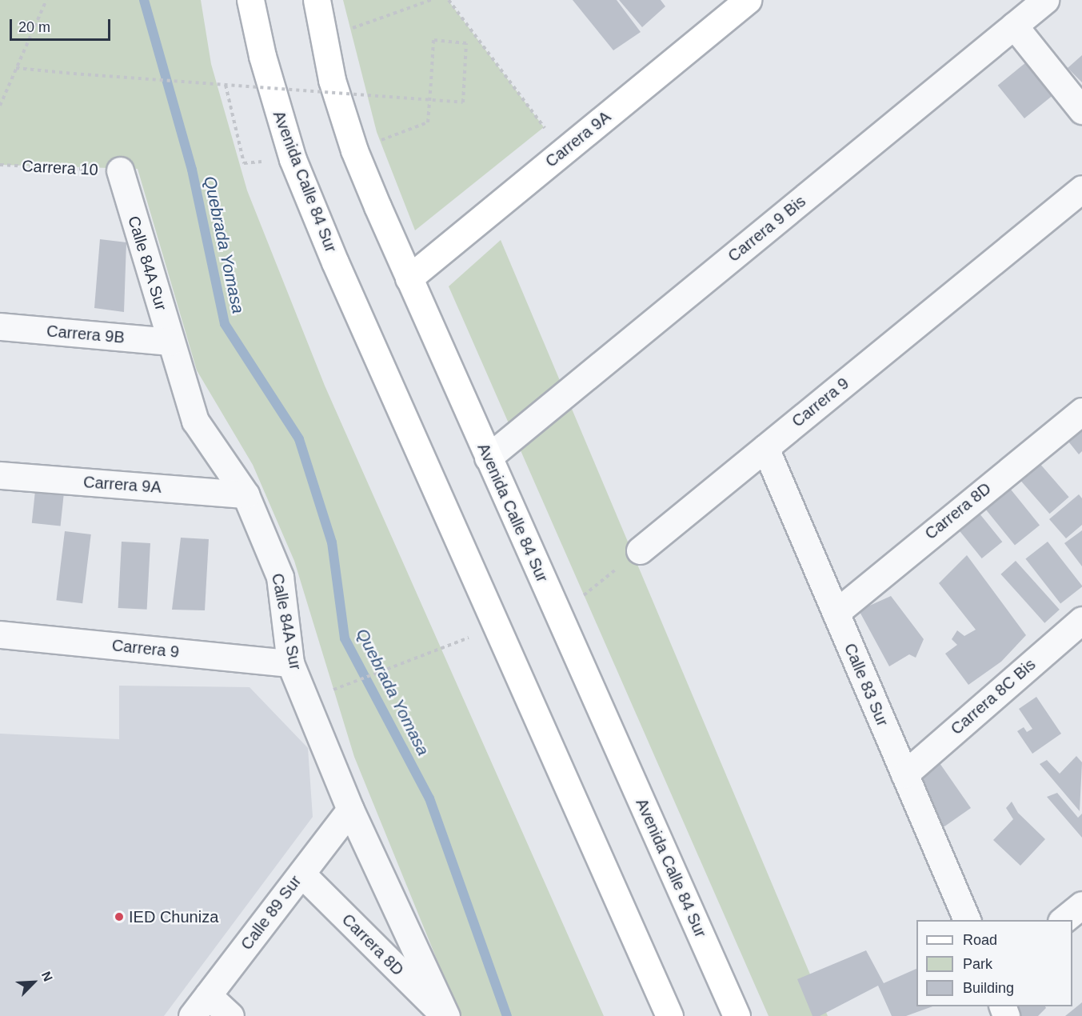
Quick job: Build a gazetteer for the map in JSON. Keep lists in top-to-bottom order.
{
  "streets": {
    "main road": ["Carrera 9A", "Avenida Calle 84 Sur"],
    "street": [
      "Carrera 9 Bis",
      "Calle 84A Sur",
      "Carrera 9B",
      "Carrera 9",
      "Carrera 8D",
      "Calle 83 Sur",
      "Carrera 8C Bis",
      "Calle 89 Sur"
    ],
    "path": ["Carrera 10"]
  },
  "crossings": [
    ["Carrera 9A", "Avenida Calle 84 Sur"],
    ["Carrera 9A", "Calle 84A Sur"],
    ["Carrera 10", "Calle 84A Sur"],
    ["Avenida Calle 84 Sur", "Carrera 9 Bis"],
    ["Calle 84A Sur", "Carrera 9B"],
    ["Calle 84A Sur", "Carrera 9"],
    ["Calle 84A Sur", "Carrera 8D"],
    ["Calle 84A Sur", "Calle 89 Sur"],
    ["Carrera 9", "Calle 83 Sur"],
    ["Carrera 8D", "Calle 83 Sur"],
    ["Carrera 8D", "Calle 89 Sur"],
    ["Calle 83 Sur", "Carrera 8C Bis"]
  ],
  "water": ["Quebrada Yomasa"],
  "places": ["IED Chuniza"],
  "legend": ["Road", "Park", "Building"],
  "scale_bar": "20 m",
  "north": "top right"
}
